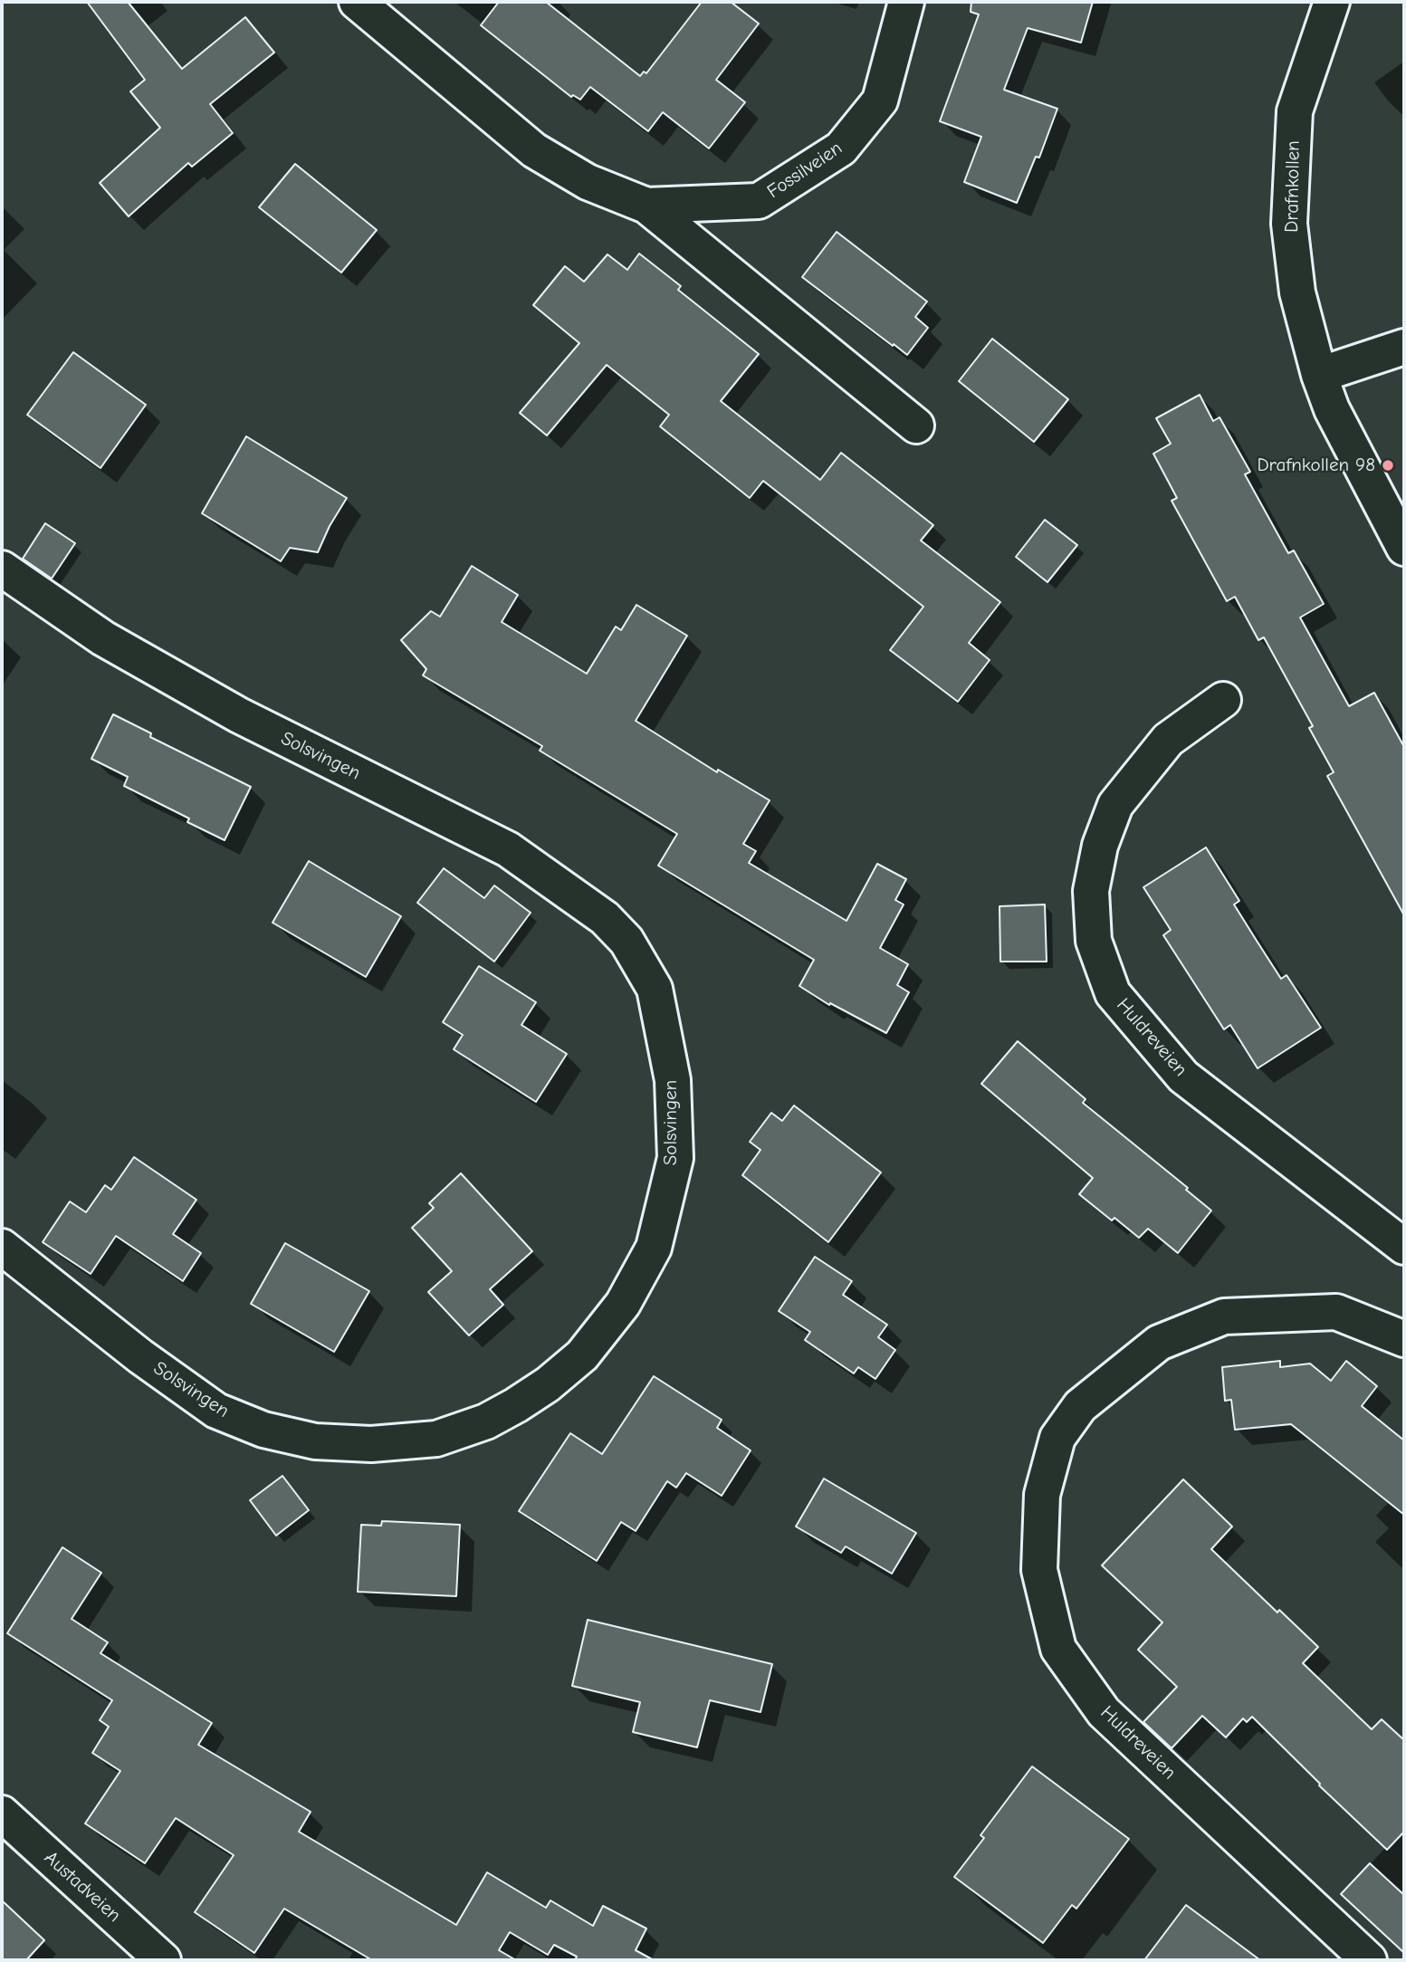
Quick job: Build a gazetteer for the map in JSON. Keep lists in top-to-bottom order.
{
  "streets": {
    "street": [
      "Fossilveien",
      "Drafnkollen",
      "Solsvingen",
      "Huldreveien",
      "Austadveien"
    ]
  },
  "places": ["Drafnkollen 98"]
}
